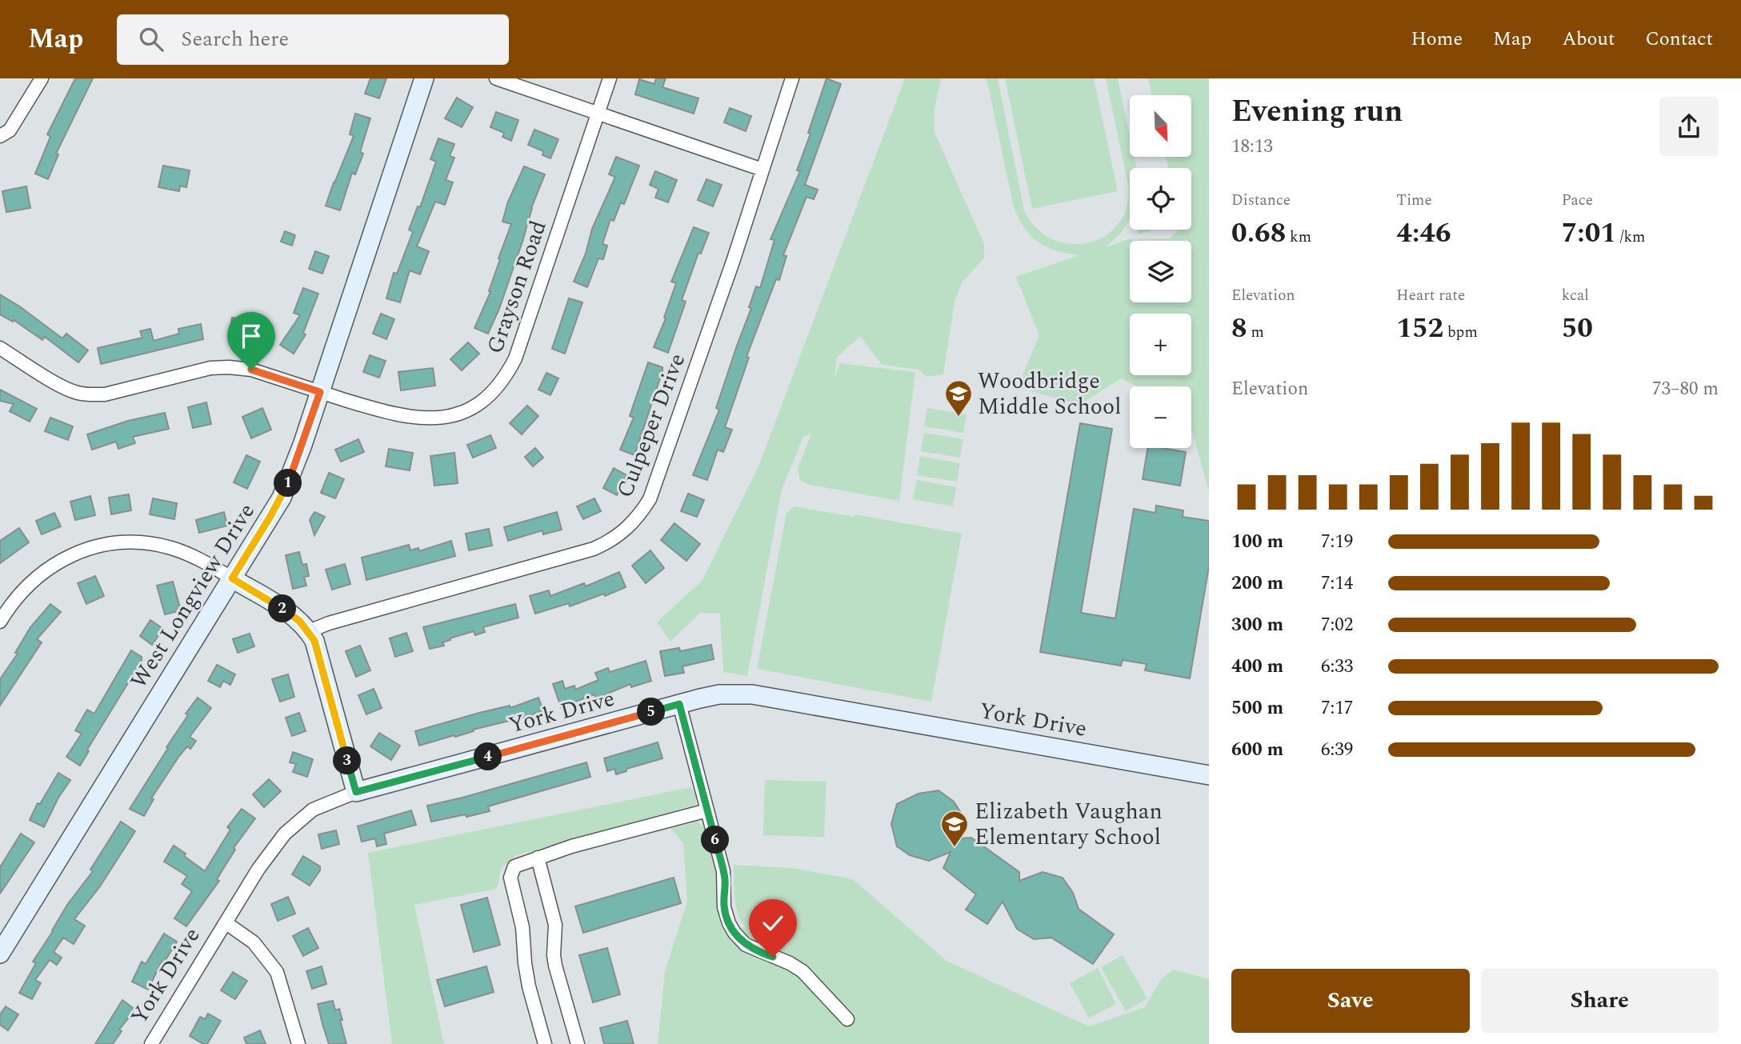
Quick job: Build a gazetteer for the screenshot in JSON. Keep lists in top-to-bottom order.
{
  "streets": {
    "street": [
      "Grayson Road",
      "Culpeper Drive",
      "West Longview Drive",
      "York Drive"
    ]
  },
  "crossings": [
    ["Grayson Road", "West Longview Drive"]
  ],
  "places": {
    "school or university": ["Woodbridge Middle School", "Elizabeth Vaughan Elementary School"]
  },
  "north": "bottom right",
  "page": {
    "header": "Map",
    "search": "Search here",
    "nav": [
      "Home",
      "Map",
      "About",
      "Contact"
    ],
    "heading": ["Evening run", "18:13"],
    "map_buttons": ["+", "−"],
    "stats": [
      ["Distance", "0.68 km"],
      ["Time", "4:46"],
      ["Pace", "7:01 /km"],
      ["Elevation", "8 m"],
      ["Heart rate", "152 bpm"],
      ["kcal", "50"]
    ],
    "chart": ["Elevation", "73–80 m"],
    "pins": [
      "1",
      "2",
      "5",
      "4",
      "3",
      "6"
    ],
    "list": [
      {
        "name": "100 m",
        "note": "7:19"
      },
      {
        "name": "200 m",
        "note": "7:14"
      },
      {
        "name": "300 m",
        "note": "7:02"
      },
      {
        "name": "400 m",
        "note": "6:33"
      },
      {
        "name": "500 m",
        "note": "7:17"
      },
      {
        "name": "600 m",
        "note": "6:39"
      }
    ],
    "buttons": ["Save", "Share"]
  }
}
